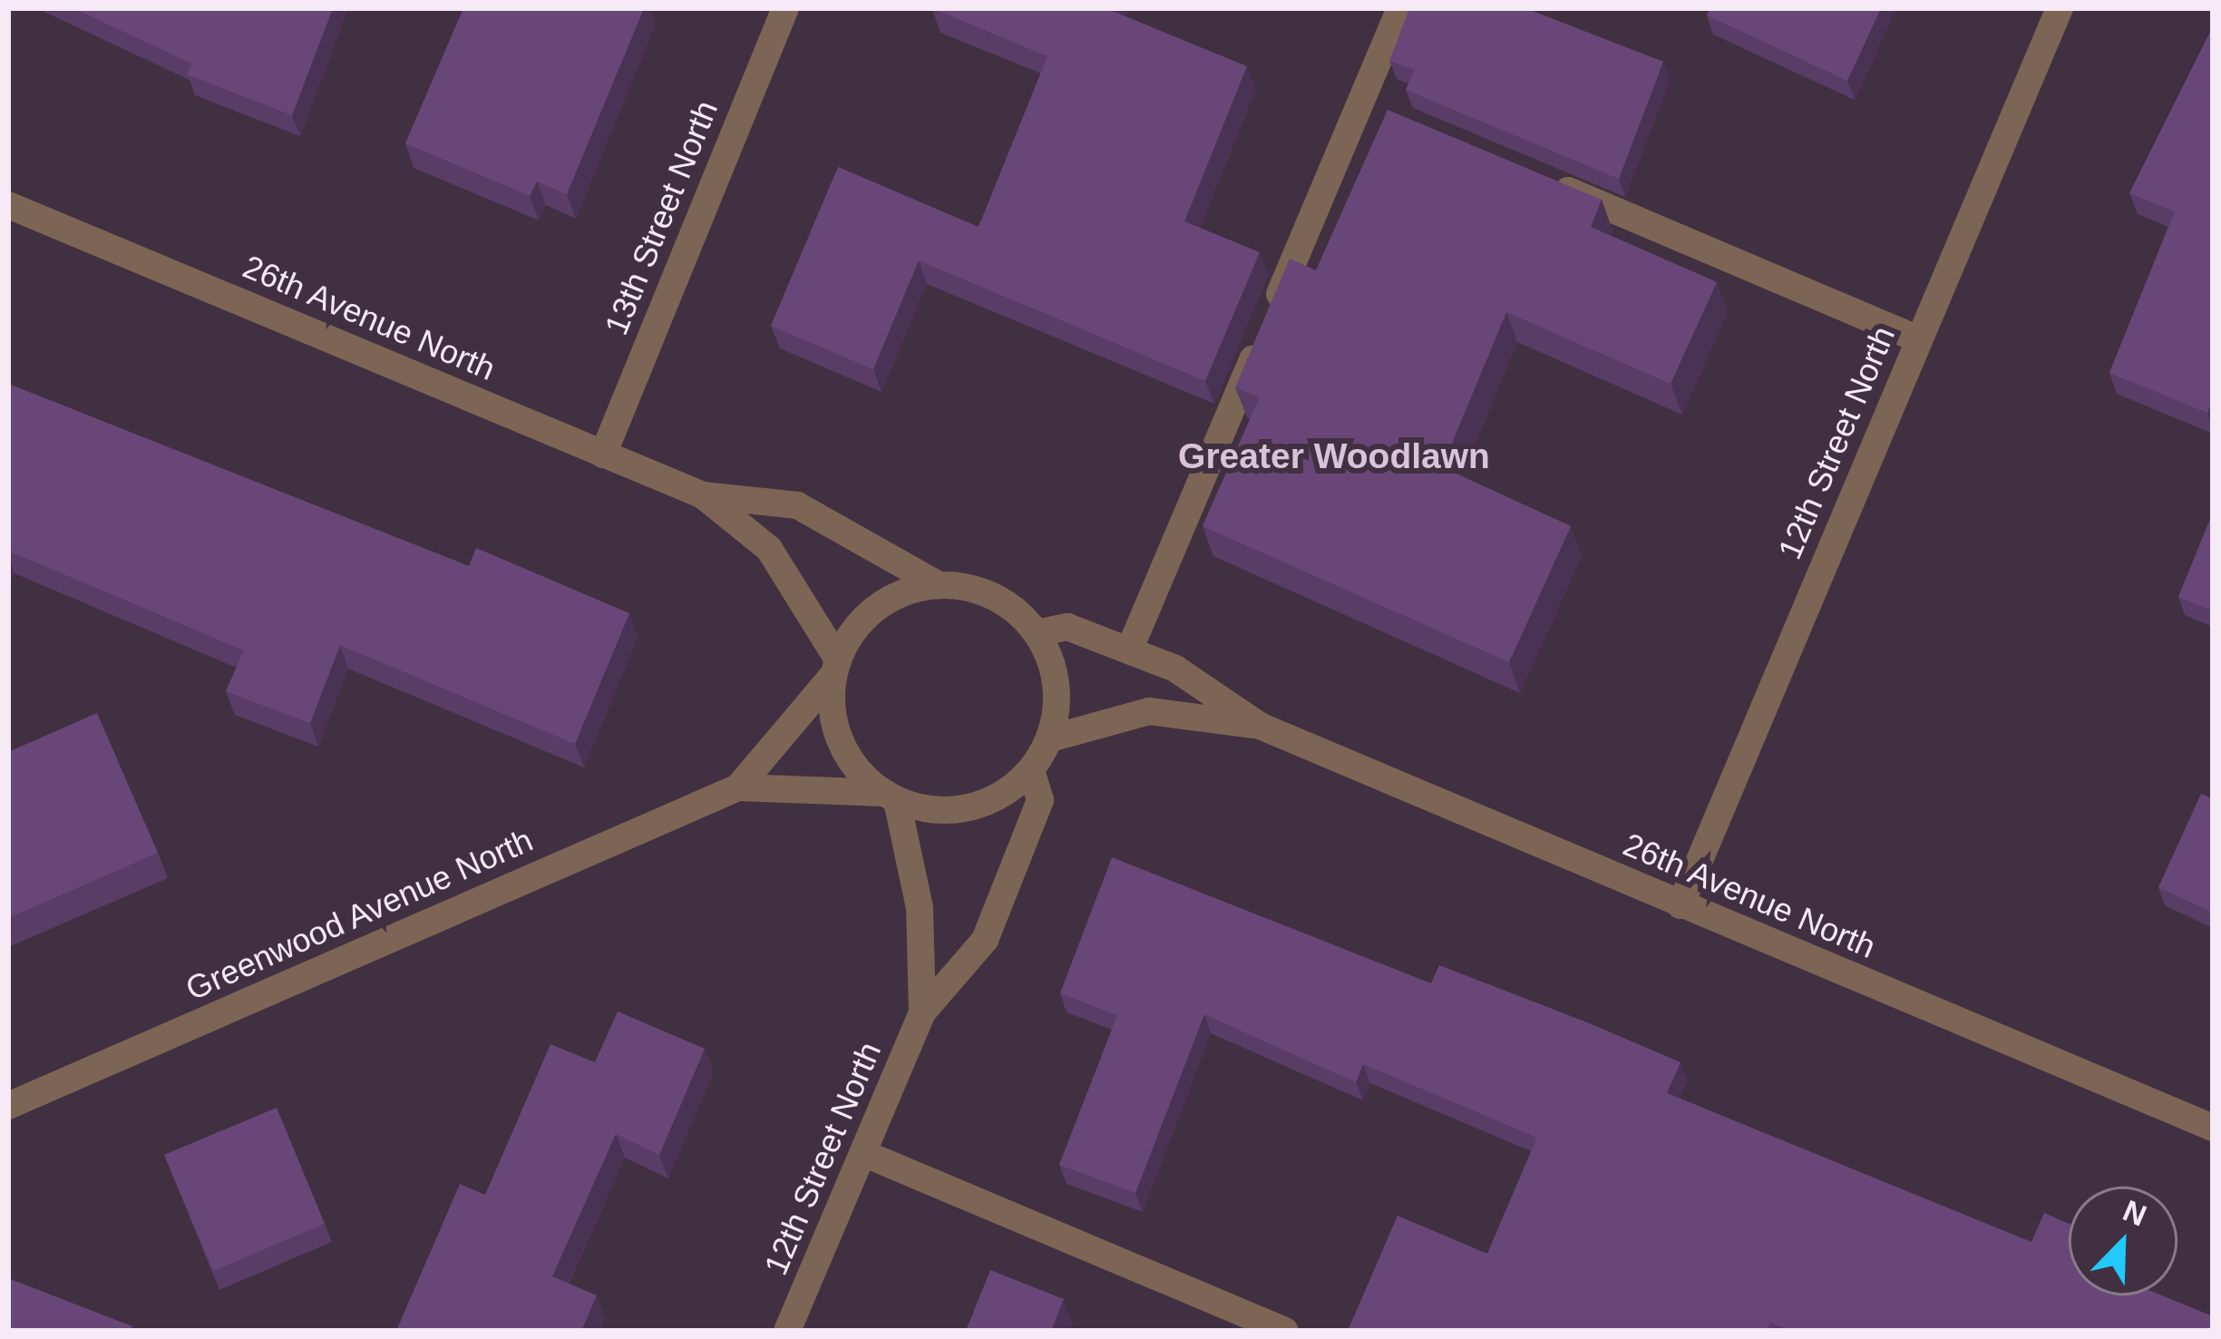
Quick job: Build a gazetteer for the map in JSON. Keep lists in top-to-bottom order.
{
  "streets": {
    "street": [
      "13th Street North",
      "26th Avenue North",
      "12th Street North",
      "Greenwood Avenue North"
    ]
  },
  "crossings": [
    ["13th Street North", "26th Avenue North"],
    ["26th Avenue North", "12th Street North"]
  ],
  "districts": ["Greater Woodlawn"],
  "north": "top right"
}
